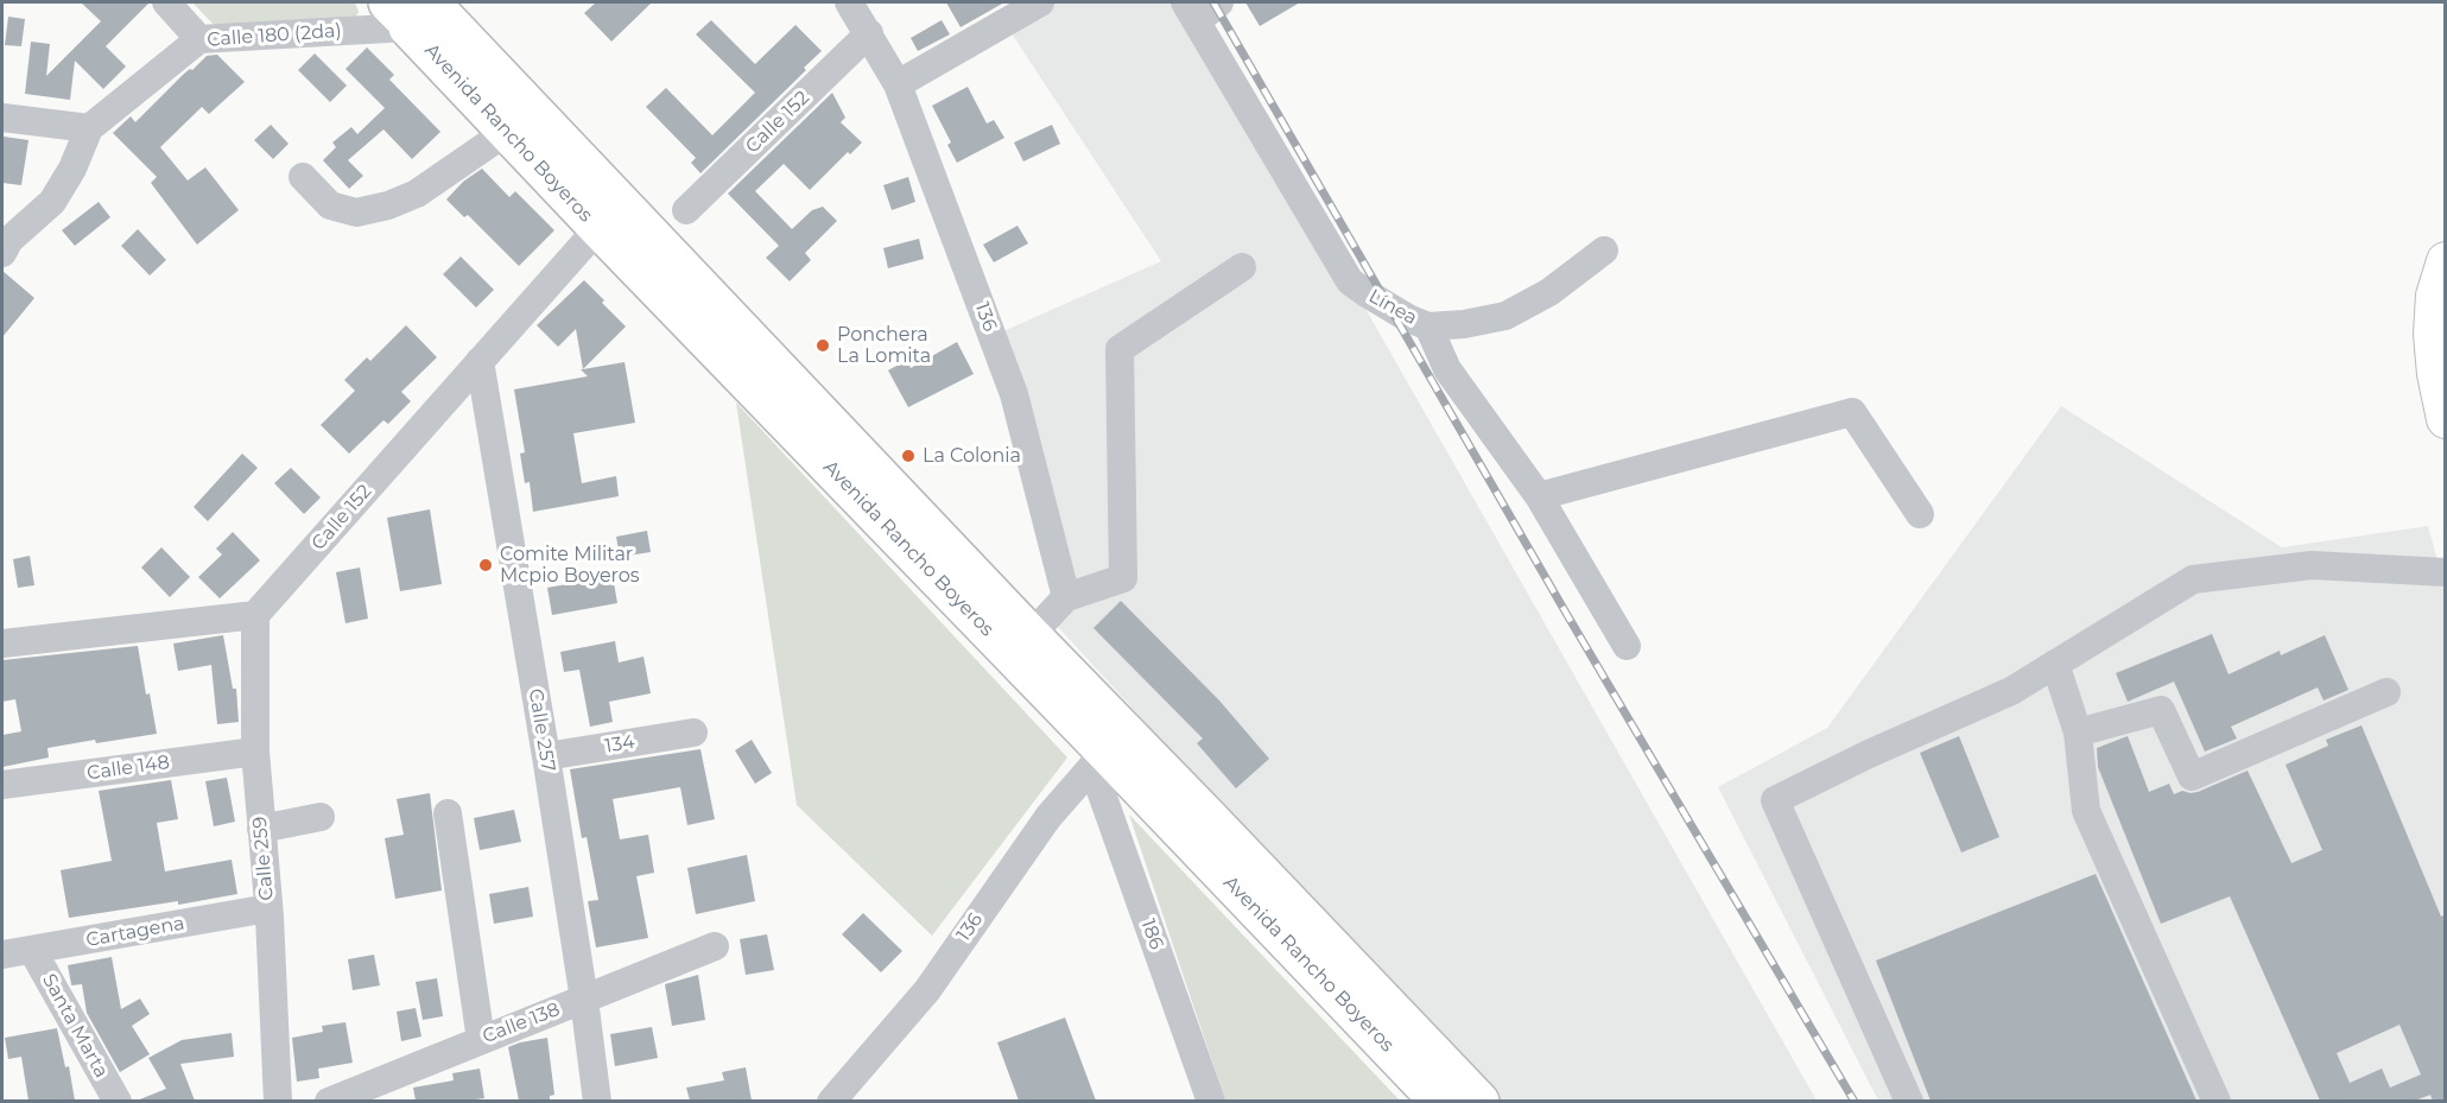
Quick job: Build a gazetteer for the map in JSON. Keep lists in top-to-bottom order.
{
  "streets": {
    "highway": ["Avenida Rancho Boyeros"],
    "street": [
      "Calle 180 (2da)",
      "Calle 152",
      "Línea",
      "136",
      "Calle 257",
      "134",
      "Calle 148",
      "Calle 259",
      "Cartagena",
      "186",
      "Calle 138",
      "Santa Marta"
    ]
  },
  "crossings": [
    ["Calle 180 (2da)", "Avenida Rancho Boyeros"],
    ["Calle 152", "Avenida Rancho Boyeros"],
    ["Calle 152", "136"],
    ["Calle 152", "Calle 257"],
    ["Calle 152", "Calle 259"],
    ["Avenida Rancho Boyeros", "136"],
    ["Avenida Rancho Boyeros", "186"],
    ["136", "186"],
    ["Calle 257", "134"],
    ["Calle 257", "Calle 138"],
    ["Calle 148", "Calle 259"],
    ["Calle 259", "Cartagena"],
    ["Cartagena", "Santa Marta"]
  ],
  "places": ["Ponchera La Lomita", "La Colonia", "Comite Militar Mcpio Boyeros"]
}
